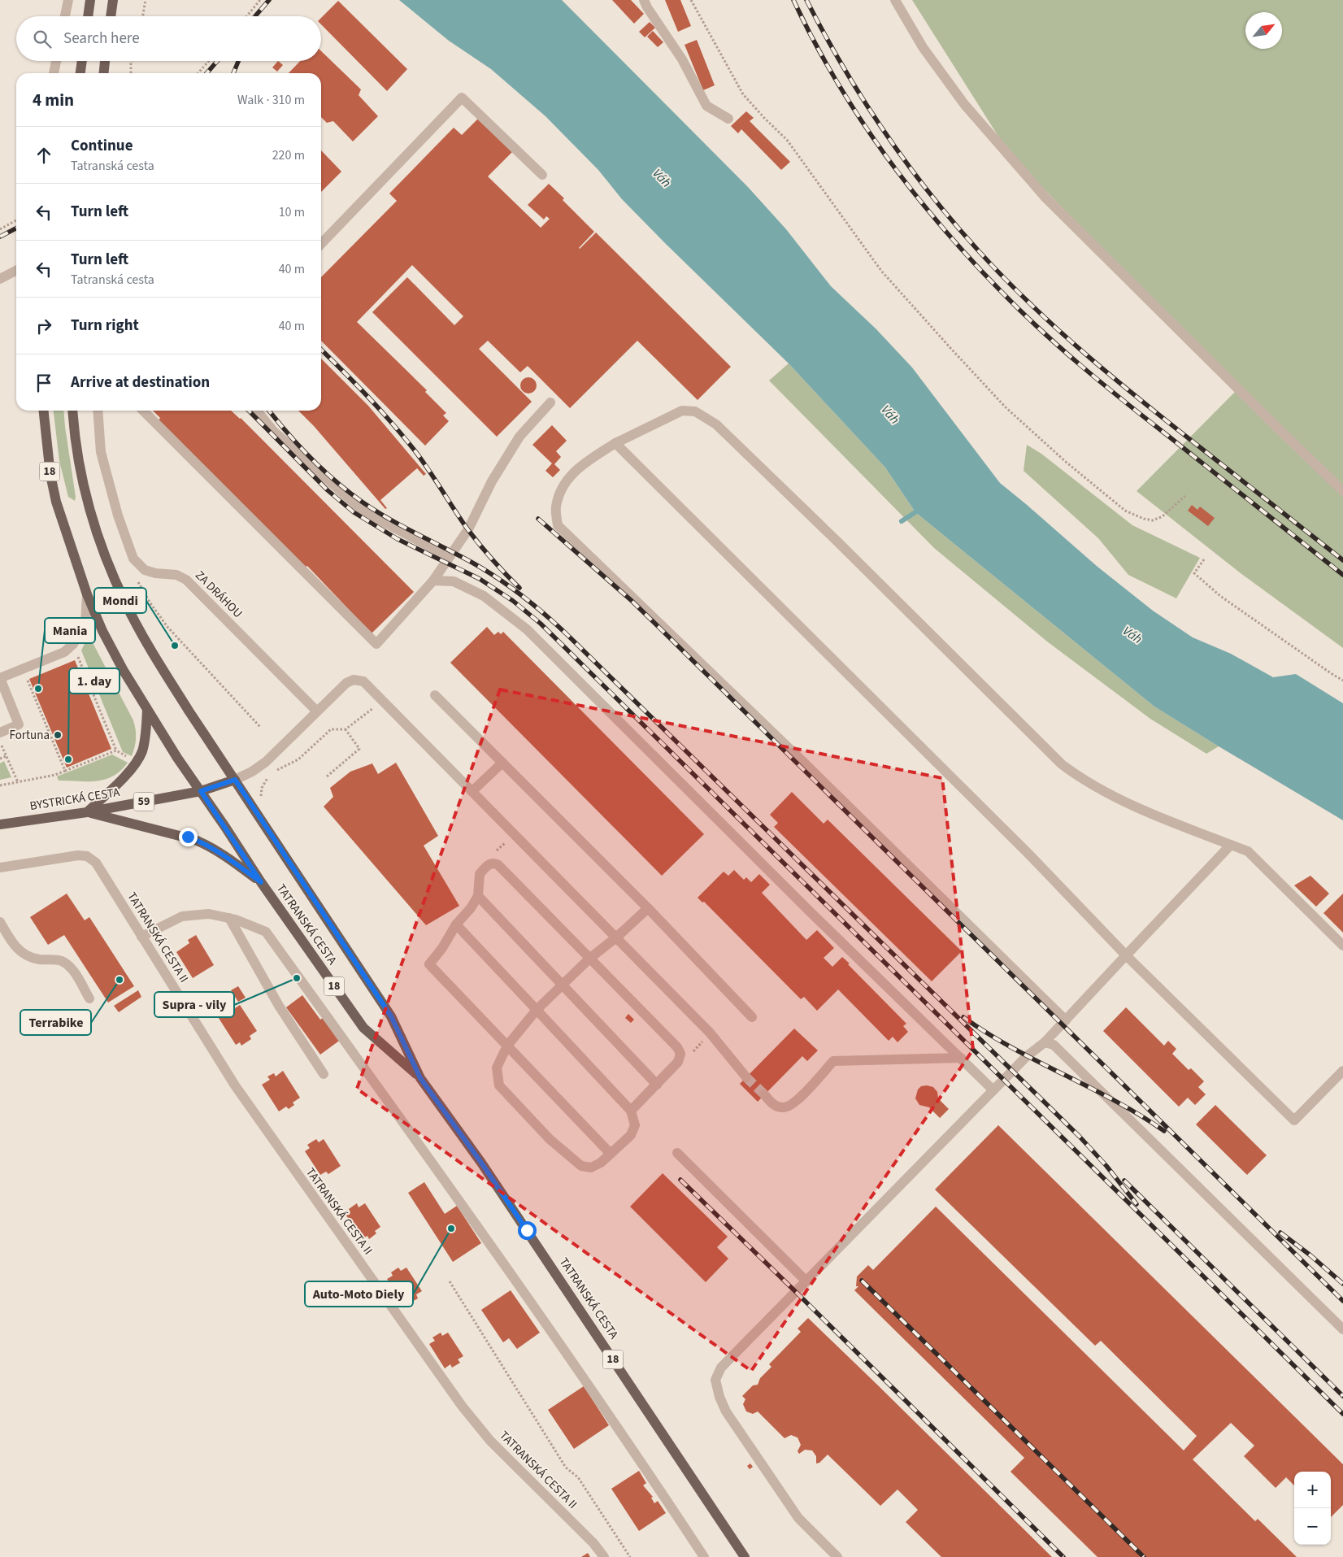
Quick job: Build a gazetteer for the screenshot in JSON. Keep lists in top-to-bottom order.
{
  "streets": {
    "main road": [
      "18",
      "BYSTRICKÁ CESTA",
      "59",
      "TATRANSKÁ CESTA"
    ],
    "street": ["ZA DRÁHOU", "TATRANSKÁ CESTA II"]
  },
  "crossings": [
    ["18", "BYSTRICKÁ CESTA"],
    ["18", "TATRANSKÁ CESTA"],
    ["BYSTRICKÁ CESTA", "TATRANSKÁ CESTA"]
  ],
  "water": ["Váh"],
  "places": [
    "Mondi",
    "Mania",
    "Fortuna",
    "1. day",
    "Supra - vily",
    "Terrabike",
    "Auto-Moto Diely"
  ],
  "north": "top right",
  "page": {
    "search": "Search here",
    "heading": ["4 min", "Walk · 310 m"],
    "list": [
      ["Continue", "Tatranská cesta", "220 m"],
      ["Turn left", "10 m"],
      ["Turn left", "Tatranská cesta", "40 m"],
      ["Turn right", "40 m"],
      "Arrive at destination"
    ],
    "map_buttons": ["+", "−"]
  }
}
